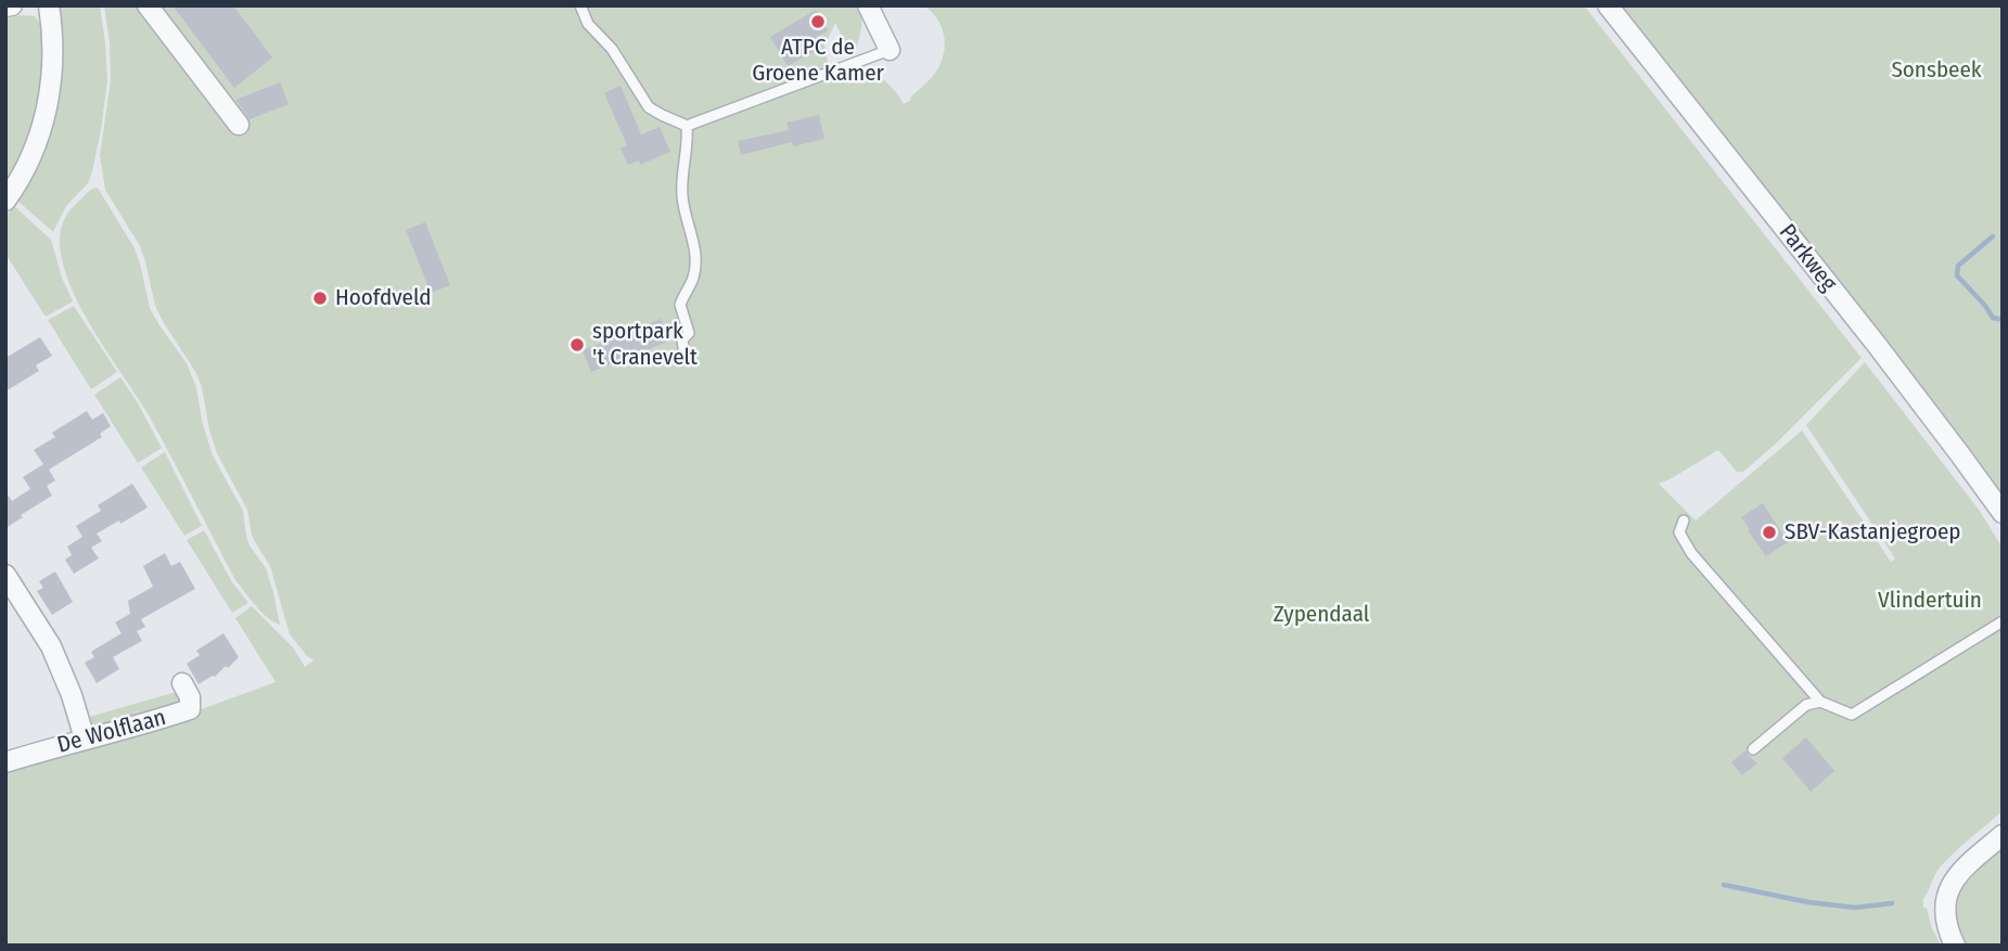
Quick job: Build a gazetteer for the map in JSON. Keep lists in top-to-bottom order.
{
  "streets": {
    "street": ["Parkweg", "De Wolflaan"]
  },
  "parks": ["Sonsbeek", "Vlindertuin", "Zypendaal"],
  "places": [
    "ATPC de Groene Kamer",
    "Hoofdveld",
    "sportpark 't Cranevelt",
    "SBV-Kastanjegroep"
  ]
}
